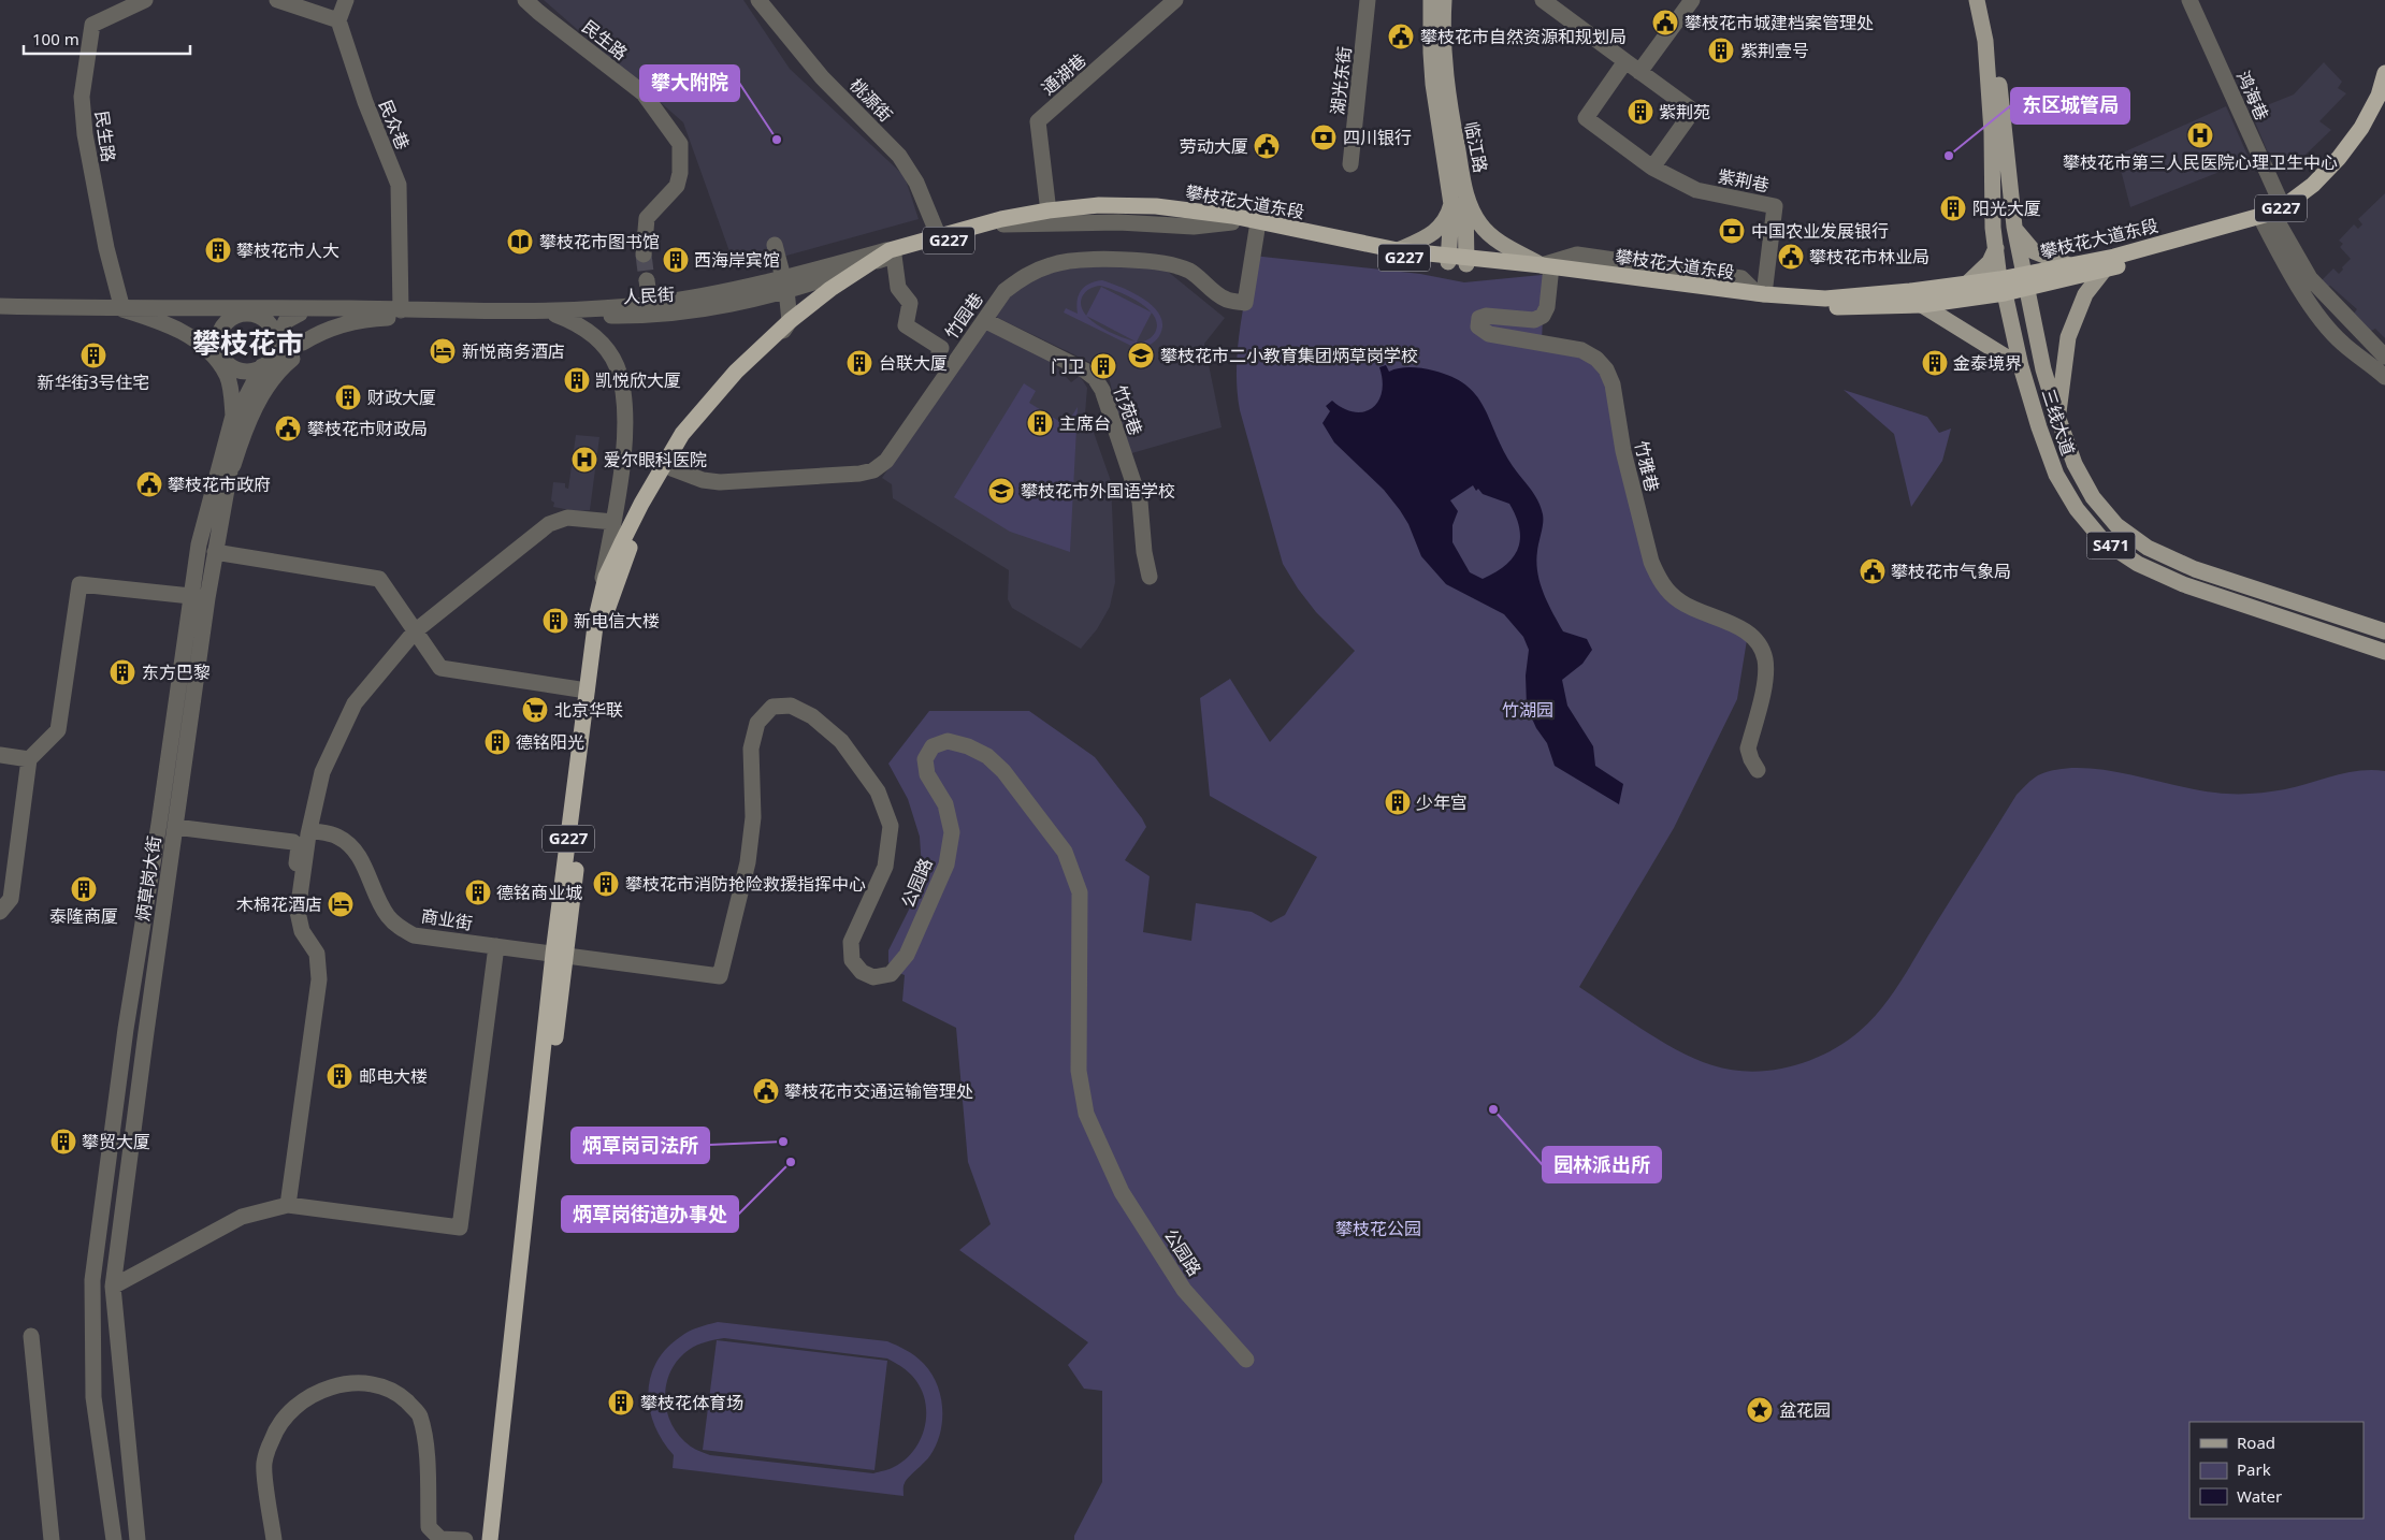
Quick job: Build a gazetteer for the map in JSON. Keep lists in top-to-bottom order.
{
  "streets": {
    "highway": ["攀枝花大道东段", "G227"],
    "main road": ["临江路", "三线大道", "S471"],
    "street": [
      "民生路",
      "通湖巷",
      "湖光东街",
      "鸿海巷",
      "桃源街",
      "民众巷",
      "紫荆巷",
      "人民街",
      "竹园巷",
      "竹苑巷",
      "竹雅巷",
      "炳草岗大街",
      "公园路",
      "商业街"
    ]
  },
  "crossings": [
    ["通湖巷", "G227"],
    ["鸿海巷", "攀枝花大道东段"],
    ["桃源街", "攀枝花大道东段"],
    ["民众巷", "人民街"],
    ["临江路", "攀枝花大道东段"],
    ["临江路", "竹雅巷"],
    ["紫荆巷", "攀枝花大道东段"],
    ["攀枝花大道东段", "G227"],
    ["攀枝花大道东段", "人民街"],
    ["攀枝花大道东段", "竹园巷"],
    ["攀枝花大道东段", "三线大道"],
    ["攀枝花大道东段", "竹雅巷"],
    ["G227", "人民街"],
    ["G227", "竹园巷"],
    ["G227", "公园路"],
    ["G227", "商业街"],
    ["竹园巷", "竹苑巷"],
    ["公园路", "商业街"]
  ],
  "districts": ["攀枝花市"],
  "parks": ["竹湖园", "攀枝花公园"],
  "places": {
    "public building": [
      "攀枝花市城建档案管理处",
      "攀枝花市自然资源和规划局",
      "劳动大厦",
      "攀枝花市林业局",
      "攀枝花市财政局",
      "攀枝花市政府",
      "攀枝花市气象局",
      "攀枝花市交通运输管理处"
    ],
    "building": [
      "紫荆壹号",
      "紫荆苑",
      "阳光大厦",
      "攀枝花市人大",
      "西海岸宾馆",
      "新华街3号住宅",
      "台联大厦",
      "金泰境界",
      "门卫",
      "凯悦欣大厦",
      "财政大厦",
      "主席台",
      "新电信大楼",
      "东方巴黎",
      "德铭阳光",
      "少年宫",
      "攀枝花市消防抢险救援指挥中心",
      "泰隆商厦",
      "德铭商业城",
      "邮电大楼",
      "攀贸大厦",
      "攀枝花体育场"
    ],
    "hospital": ["攀枝花市第三人民医院心理卫生中心", "爱尔眼科医院"],
    "bank": ["四川银行", "中国农业发展银行"],
    "other": [
      "攀大附院",
      "东区城管局",
      "园林派出所",
      "炳草岗司法所",
      "炳草岗街道办事处"
    ],
    "library": ["攀枝花市图书馆"],
    "hotel": ["新悦商务酒店", "木棉花酒店"],
    "school or university": ["攀枝花市二小教育集团炳草岗学校", "攀枝花市外国语学校"],
    "supermarket": ["北京华联"],
    "place": ["盆花园"]
  },
  "legend": ["Road", "Park", "Water"],
  "scale_bar": "100 m"
}
